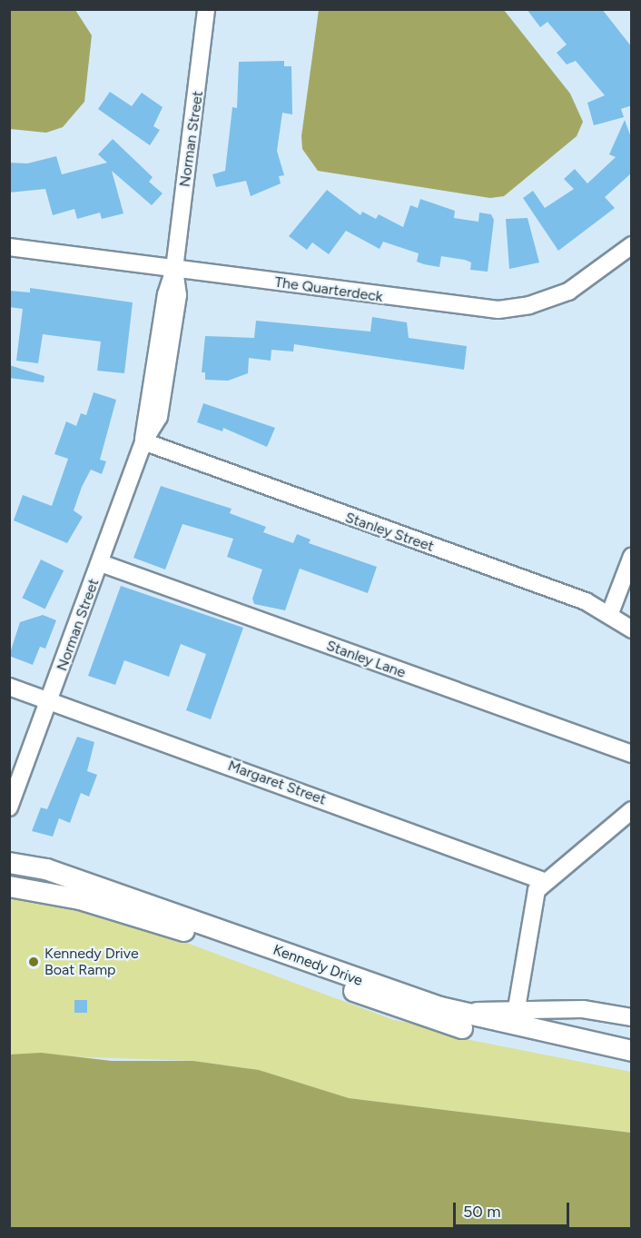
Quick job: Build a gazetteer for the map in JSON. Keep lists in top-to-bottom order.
{
  "streets": {
    "street": [
      "Norman Street",
      "The Quarterdeck",
      "Stanley Street",
      "Stanley Lane",
      "Margaret Street",
      "Kennedy Drive"
    ]
  },
  "crossings": [
    ["Norman Street", "The Quarterdeck"],
    ["Norman Street", "Stanley Street"],
    ["Norman Street", "Stanley Lane"],
    ["Norman Street", "Margaret Street"]
  ],
  "places": ["Kennedy Drive Boat Ramp"],
  "scale_bar": "50 m"
}
